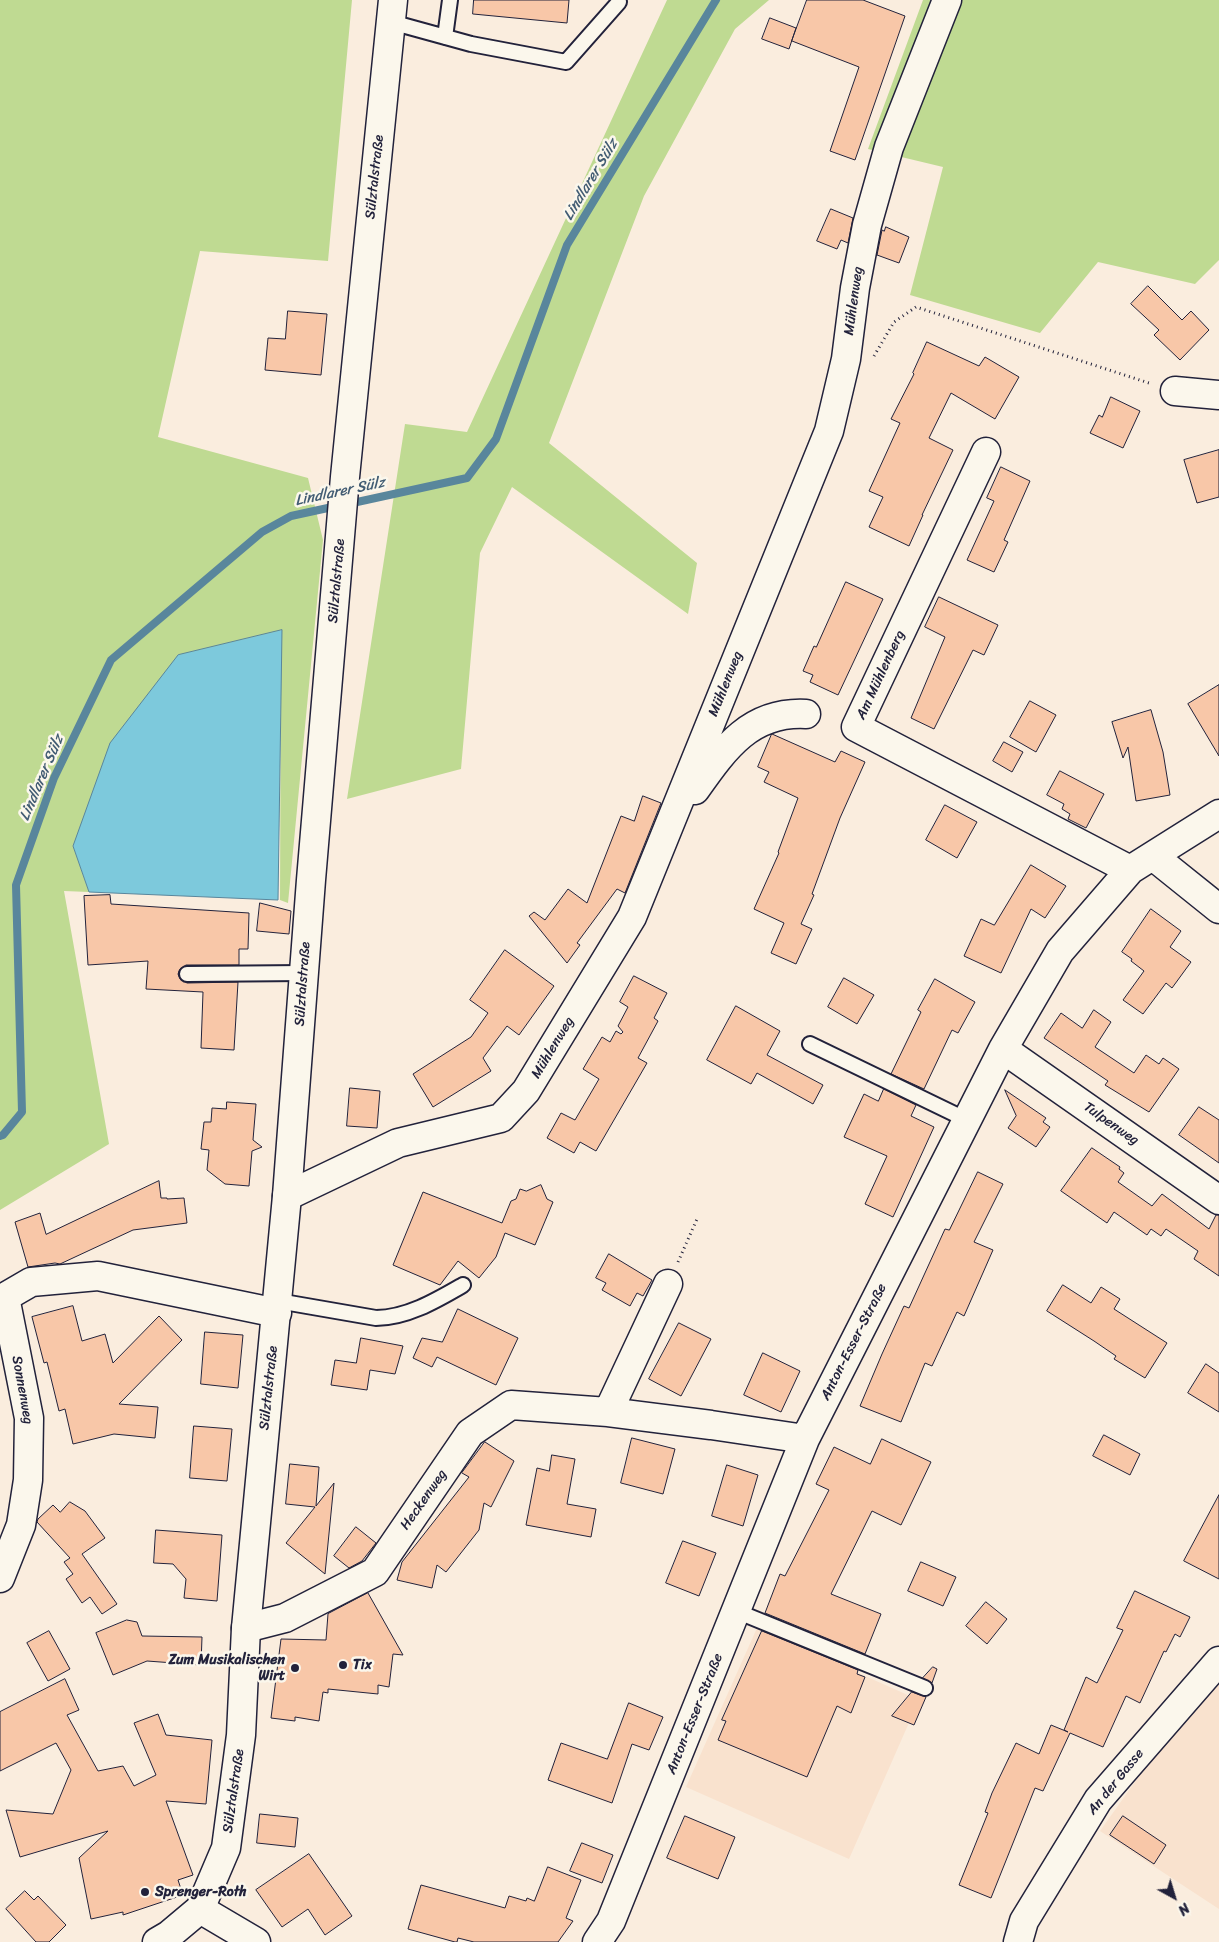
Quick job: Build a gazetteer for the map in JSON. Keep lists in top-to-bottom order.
{
  "streets": {
    "street": [
      "Sülztalstraße",
      "Mühlenweg",
      "Am Mühlenberg",
      "Tulpenweg",
      "Anton-Esser-Straße",
      "Sonnenweg",
      "Heckenweg",
      "An der Gasse"
    ]
  },
  "crossings": [
    ["Sülztalstraße", "Mühlenweg"],
    ["Sülztalstraße", "Sonnenweg"],
    ["Sülztalstraße", "Heckenweg"],
    ["Am Mühlenberg", "Anton-Esser-Straße"],
    ["Tulpenweg", "Anton-Esser-Straße"],
    ["Anton-Esser-Straße", "Heckenweg"]
  ],
  "water": ["Lindlarer Sülz"],
  "places": ["Tix", "Zum Musikalischen Wirt", "Sprenger-Roth"],
  "north": "bottom right"
}
